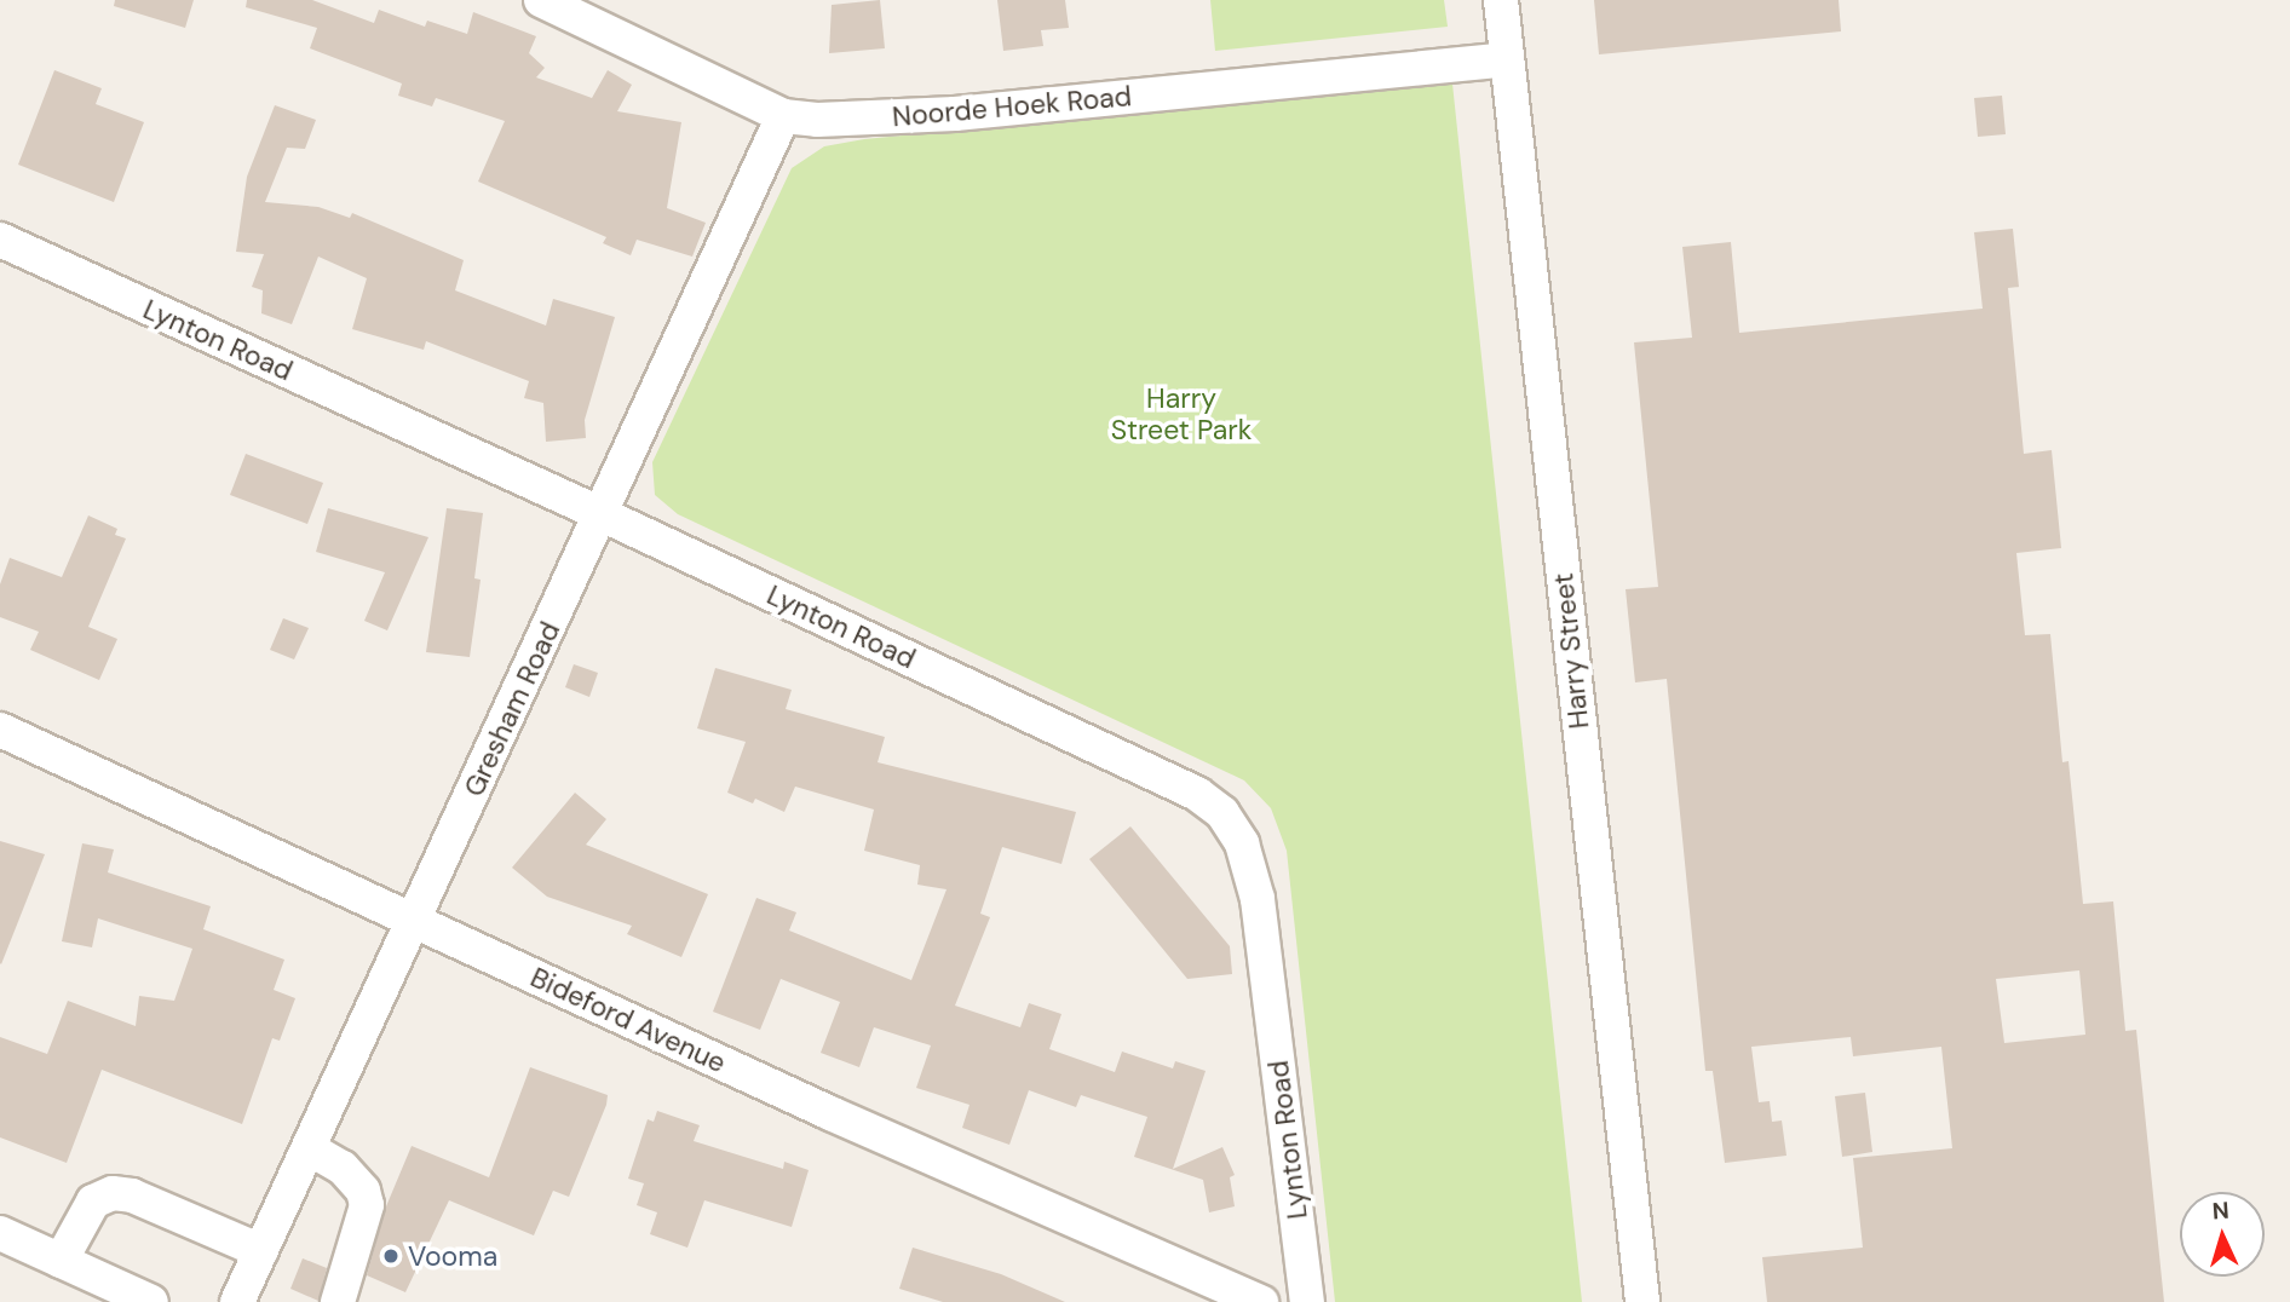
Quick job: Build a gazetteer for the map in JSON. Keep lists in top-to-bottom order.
{
  "streets": {
    "street": [
      "Noorde Hoek Road",
      "Lynton Road",
      "Harry Street",
      "Gresham Road",
      "Bideford Avenue"
    ]
  },
  "crossings": [
    ["Noorde Hoek Road", "Harry Street"],
    ["Noorde Hoek Road", "Gresham Road"],
    ["Lynton Road", "Gresham Road"],
    ["Gresham Road", "Bideford Avenue"]
  ],
  "parks": ["Harry Street Park"],
  "places": ["Vooma"],
  "north": "top"
}
